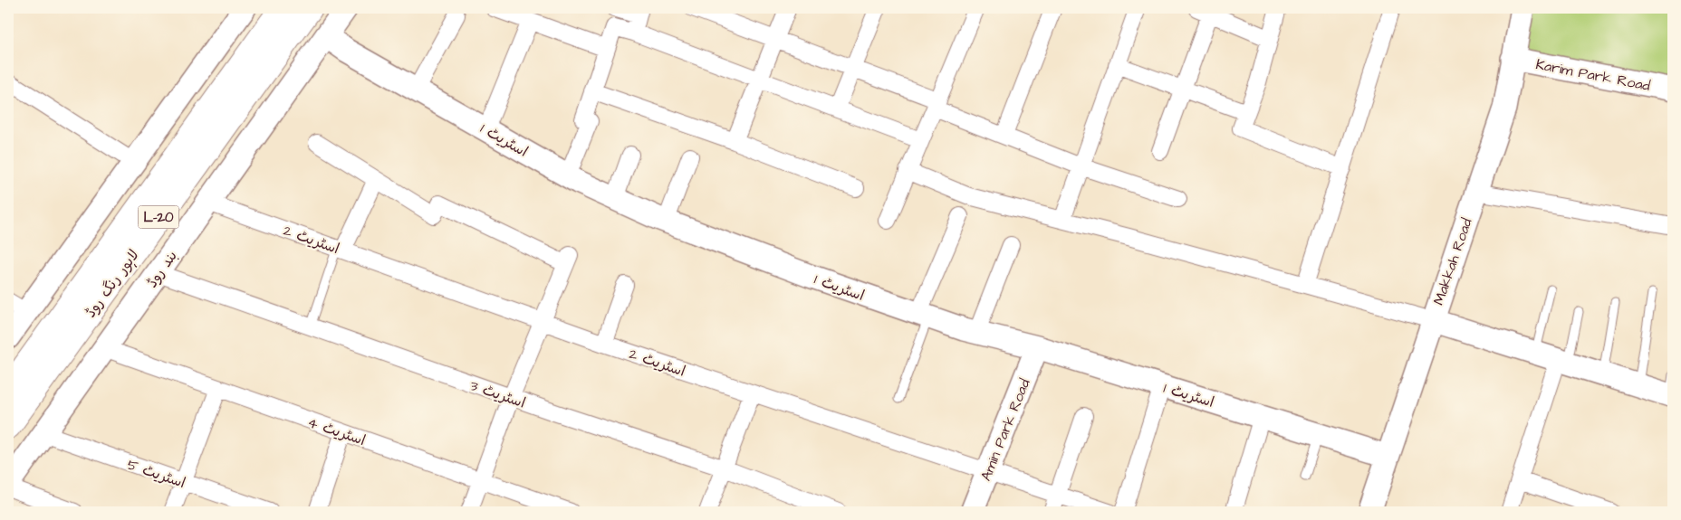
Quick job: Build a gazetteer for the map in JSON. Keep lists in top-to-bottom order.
{
  "streets": {
    "highway": ["L-20", "لاہور رنگ روڈ"],
    "street": [
      "Karim Park Road",
      "اسٹریٹ 1",
      "اسٹریٹ 2",
      "Makkah Road",
      "بند روڈ",
      "اسٹریٹ 3",
      "Amin Park Road",
      "اسٹریٹ 4",
      "اسٹریٹ 5"
    ]
  },
  "crossings": [
    ["Karim Park Road", "Makkah Road"],
    ["اسٹریٹ 1", "Makkah Road"],
    ["اسٹریٹ 1", "بند روڈ"],
    ["اسٹریٹ 1", "Amin Park Road"],
    ["اسٹریٹ 2", "بند روڈ"],
    ["اسٹریٹ 2", "Amin Park Road"],
    ["بند روڈ", "اسٹریٹ 3"],
    ["بند روڈ", "اسٹریٹ 4"],
    ["بند روڈ", "اسٹریٹ 5"]
  ]
}
